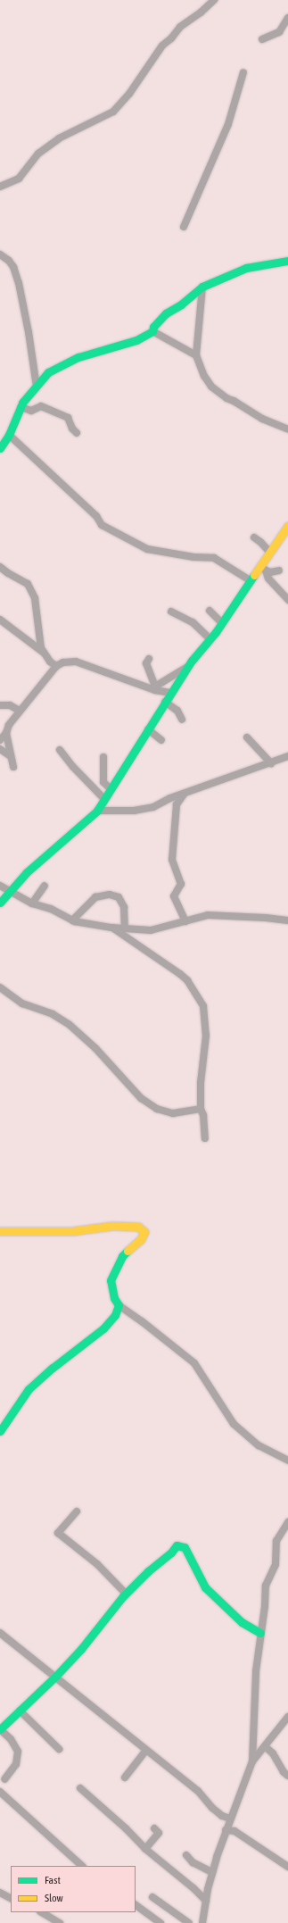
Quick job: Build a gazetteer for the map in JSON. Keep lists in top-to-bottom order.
{
  "legend": ["Fast", "Slow"]
}
